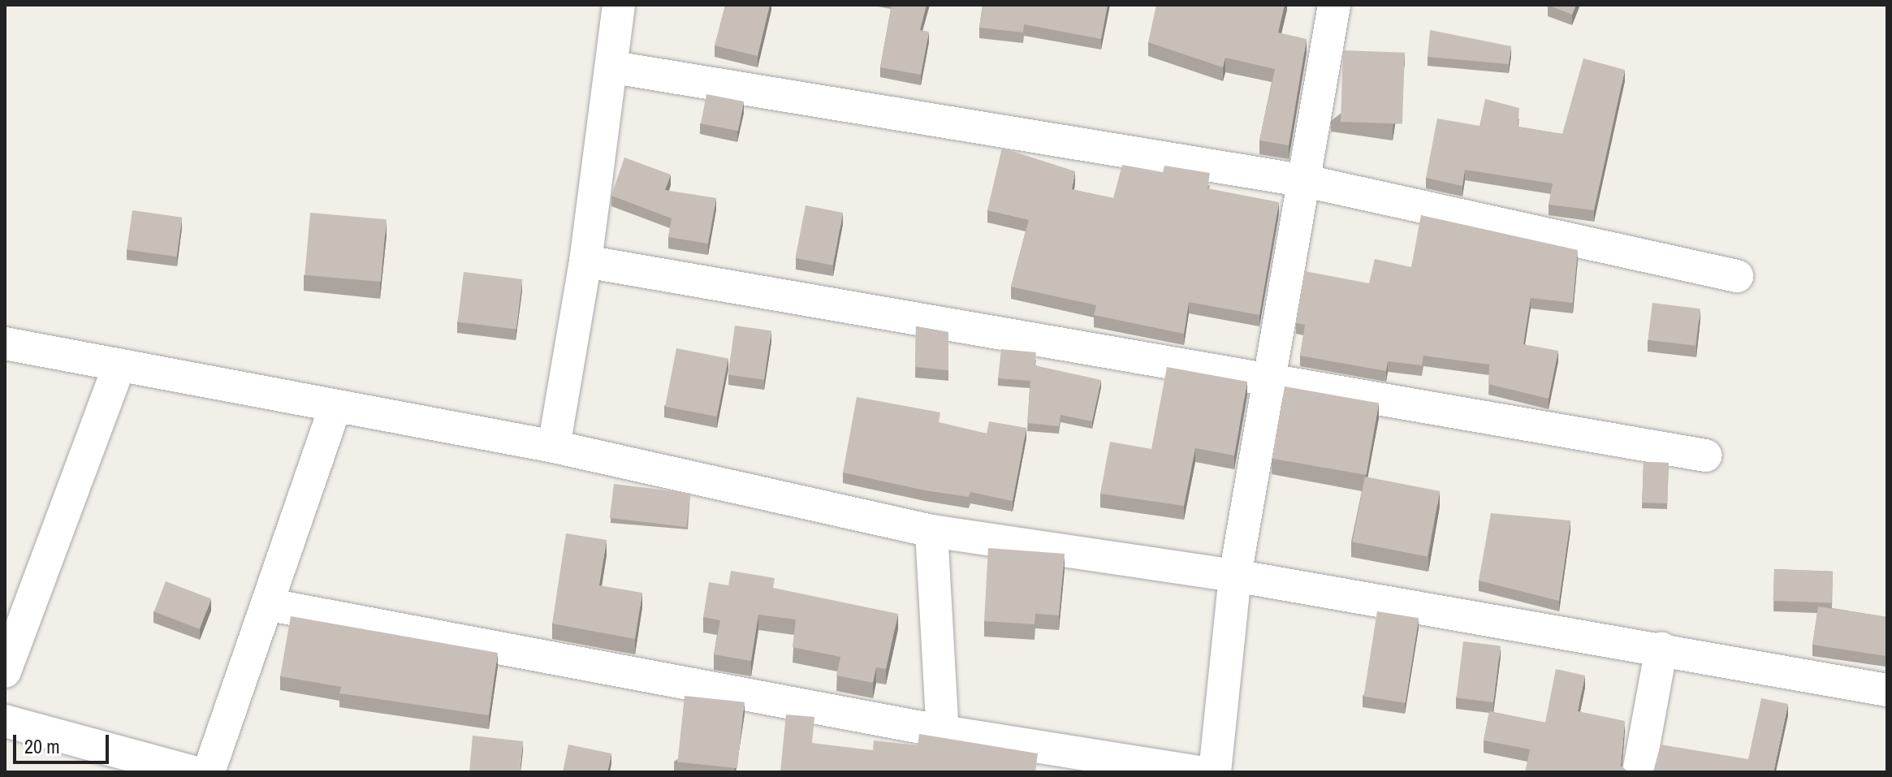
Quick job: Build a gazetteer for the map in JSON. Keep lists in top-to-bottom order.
{
  "scale_bar": "20 m"
}
